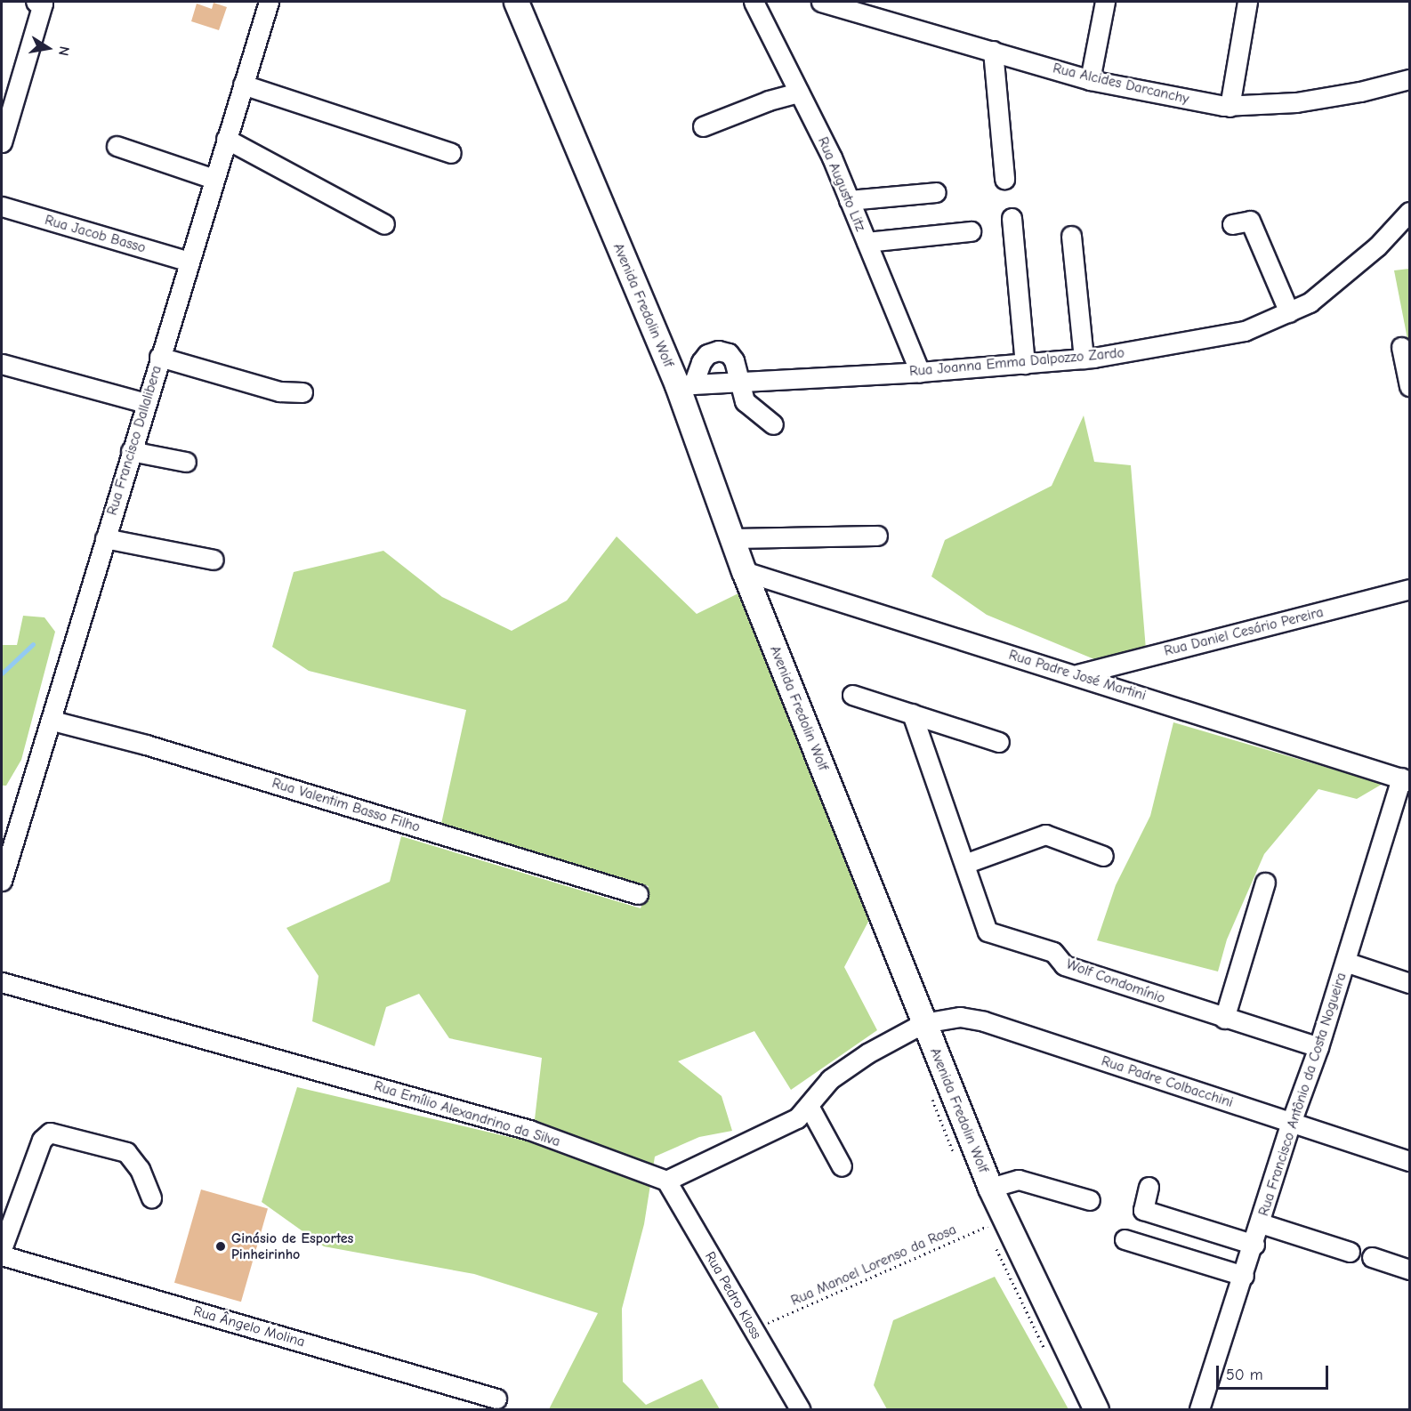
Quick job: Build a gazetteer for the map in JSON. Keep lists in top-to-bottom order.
{
  "streets": {
    "main road": ["Avenida Fredolin Wolf"],
    "street": [
      "Rua Alcides Darcanchy",
      "Rua Augusto Litz",
      "Rua Jacob Basso",
      "Rua Joanna Emma Dalpozzo Zardo",
      "Rua Francisco Dallalibera",
      "Rua Daniel Cesário Pereira",
      "Rua Padre José Martini",
      "Rua Valentim Basso Filho",
      "Wolf Condomínio",
      "Rua Padre Colbacchini",
      "Rua Francisco Antônio da Costa Nogueira",
      "Rua Emílio Alexandrino da Silva",
      "Rua Pedro Kloss",
      "Rua Ângelo Molina"
    ],
    "path": ["Rua Manoel Lorenso da Rosa"]
  },
  "crossings": [
    ["Rua Augusto Litz", "Rua Joanna Emma Dalpozzo Zardo"],
    ["Rua Jacob Basso", "Rua Francisco Dallalibera"],
    ["Avenida Fredolin Wolf", "Rua Joanna Emma Dalpozzo Zardo"],
    ["Avenida Fredolin Wolf", "Rua Padre José Martini"],
    ["Avenida Fredolin Wolf", "Rua Padre Colbacchini"],
    ["Avenida Fredolin Wolf", "Rua Manoel Lorenso da Rosa"],
    ["Rua Francisco Dallalibera", "Rua Valentim Basso Filho"],
    ["Rua Daniel Cesário Pereira", "Rua Padre José Martini"],
    ["Rua Padre José Martini", "Rua Francisco Antônio da Costa Nogueira"],
    ["Wolf Condomínio", "Rua Francisco Antônio da Costa Nogueira"],
    ["Rua Padre Colbacchini", "Rua Francisco Antônio da Costa Nogueira"],
    ["Rua Emílio Alexandrino da Silva", "Rua Pedro Kloss"],
    ["Rua Manoel Lorenso da Rosa", "Rua Pedro Kloss"]
  ],
  "places": ["Ginásio de Esportes Pinheirinho"],
  "scale_bar": "50 m",
  "north": "right"
}
